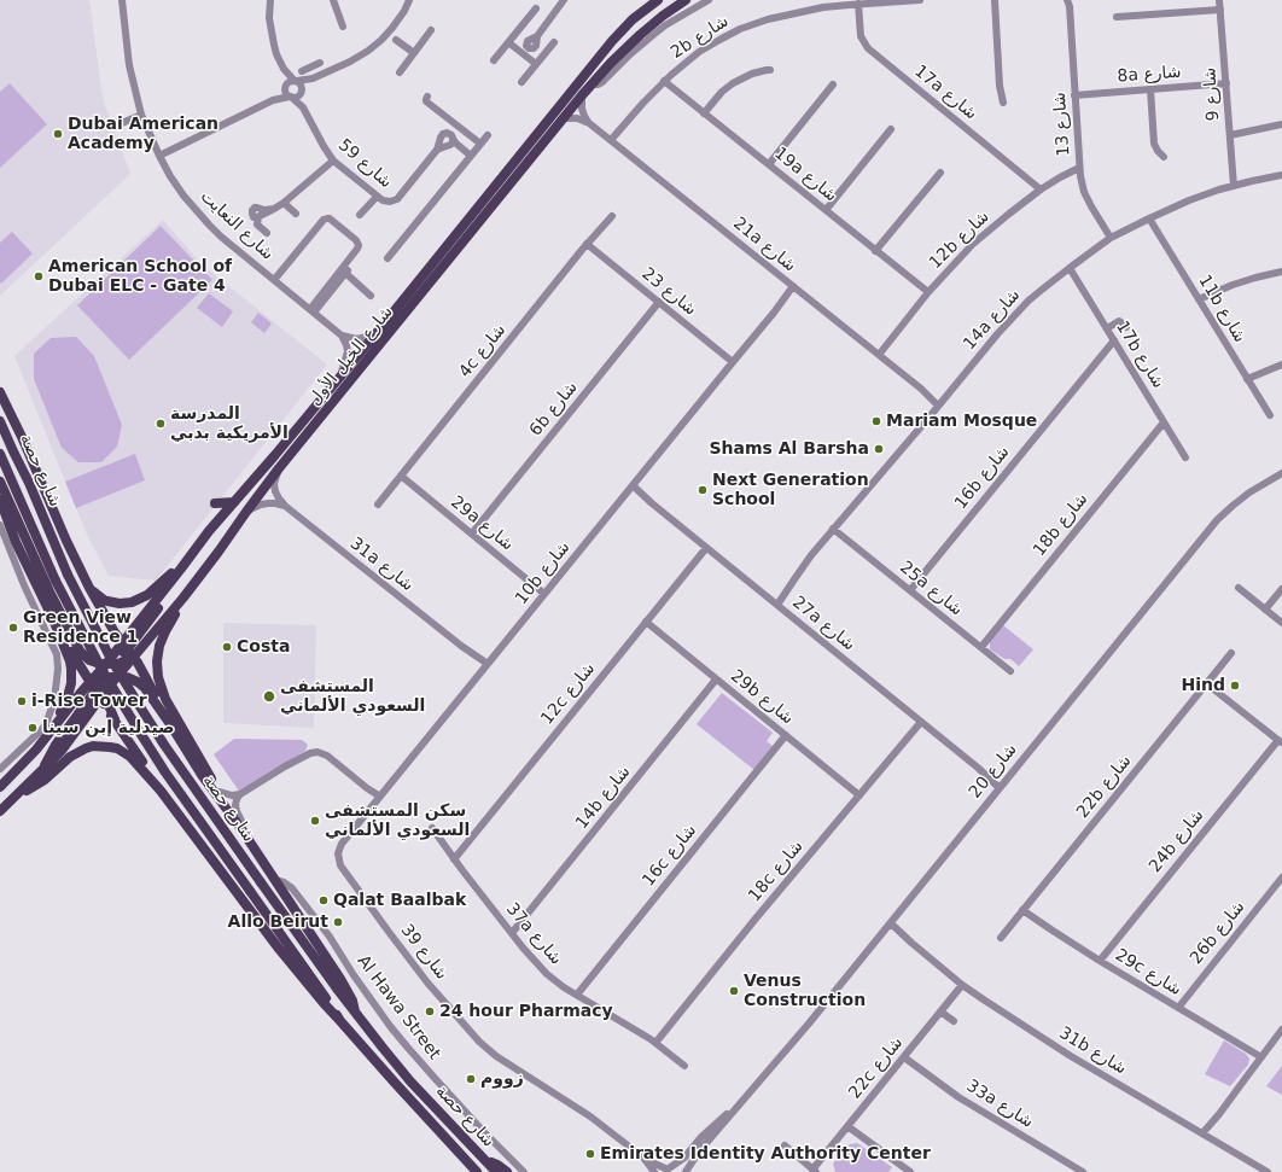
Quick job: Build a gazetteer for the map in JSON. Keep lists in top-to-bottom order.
{
  "streets": {
    "main road": ["شارع الخيل الأول", "شارع حصة"],
    "street": [
      "2b شارع",
      "8a شارع",
      "17a شارع",
      "شارع 9",
      "شارع 13",
      "شارع 59",
      "19a شارع",
      "شارع النعايت",
      "12b شارع",
      "21a شارع",
      "شارع 23",
      "11b شارع",
      "14a شارع",
      "4c شارع",
      "17b شارع",
      "6b شارع",
      "16b شارع",
      "29a شارع",
      "18b شارع",
      "31a شارع",
      "10b شارع",
      "25a شارع",
      "27a شارع",
      "12c شارع",
      "29b شارع",
      "شارع 20",
      "22b شارع",
      "14b شارع",
      "24b شارع",
      "16c شارع",
      "18c شارع",
      "26b شارع",
      "37a شارع",
      "شارع 39",
      "29c شارع",
      "Al Hawa Street",
      "31b شارع",
      "22c شارع",
      "33a شارع"
    ]
  },
  "crossings": [
    ["2b شارع", "17a شارع"],
    ["2b شارع", "19a شارع"],
    ["2b شارع", "21a شارع"],
    ["8a شارع", "شارع 9"],
    ["8a شارع", "شارع 13"],
    ["17a شارع", "12b شارع"],
    ["شارع 9", "14a شارع"],
    ["شارع 13", "12b شارع"],
    ["شارع 13", "14a شارع"],
    ["19a شارع", "12b شارع"],
    ["12b شارع", "21a شارع"],
    ["21a شارع", "14a شارع"],
    ["21a شارع", "شارع الخيل الأول"],
    ["21a شارع", "10b شارع"],
    ["شارع 23", "4c شارع"],
    ["شارع 23", "6b شارع"],
    ["شارع 23", "10b شارع"],
    ["11b شارع", "14a شارع"],
    ["14a شارع", "17b شارع"],
    ["14a شارع", "25a شارع"],
    ["14a شارع", "27a شارع"],
    ["4c شارع", "29a شارع"],
    ["17b شارع", "16b شارع"],
    ["17b شارع", "18b شارع"],
    ["شارع الخيل الأول", "31a شارع"],
    ["6b شارع", "29a شارع"],
    ["16b شارع", "25a شارع"],
    ["29a شارع", "10b شارع"],
    ["18b شارع", "25a شارع"],
    ["31a شارع", "10b شارع"],
    ["10b شارع", "27a شارع"],
    ["10b شارع", "شارع 39"],
    ["27a شارع", "12c شارع"],
    ["27a شارع", "شارع 20"],
    ["27a شارع", "18c شارع"],
    ["12c شارع", "29b شارع"],
    ["12c شارع", "37a شارع"],
    ["29b شارع", "14b شارع"],
    ["29b شارع", "16c شارع"],
    ["29b شارع", "18c شارع"],
    ["شارع 20", "شارع 39"],
    ["شارع 20", "31b شارع"],
    ["22b شارع", "29c شارع"],
    ["14b شارع", "37a شارع"],
    ["24b شارع", "29c شارع"],
    ["16c شارع", "37a شارع"],
    ["18c شارع", "37a شارع"],
    ["26b شارع", "29c شارع"],
    ["31b شارع", "22c شارع"],
    ["22c شارع", "33a شارع"]
  ],
  "places": [
    "Dubai American Academy",
    "American School of Dubai ELC - Gate 4",
    "Mariam Mosque",
    "المدرسة الأمريكية بدبي",
    "Shams Al Barsha",
    "Next Generation School",
    "Green View Residence 1",
    "Costa",
    "Hind",
    "المستشفى السعودي الألماني",
    "i-Rise Tower",
    "صيدلية إبن سينا",
    "سكن المستشفى السعودي الألماني",
    "Qalat Baalbak",
    "Allo Beirut",
    "Venus Construction",
    "24 hour Pharmacy",
    "زووم",
    "Emirates Identity Authority Center"
  ]
}
